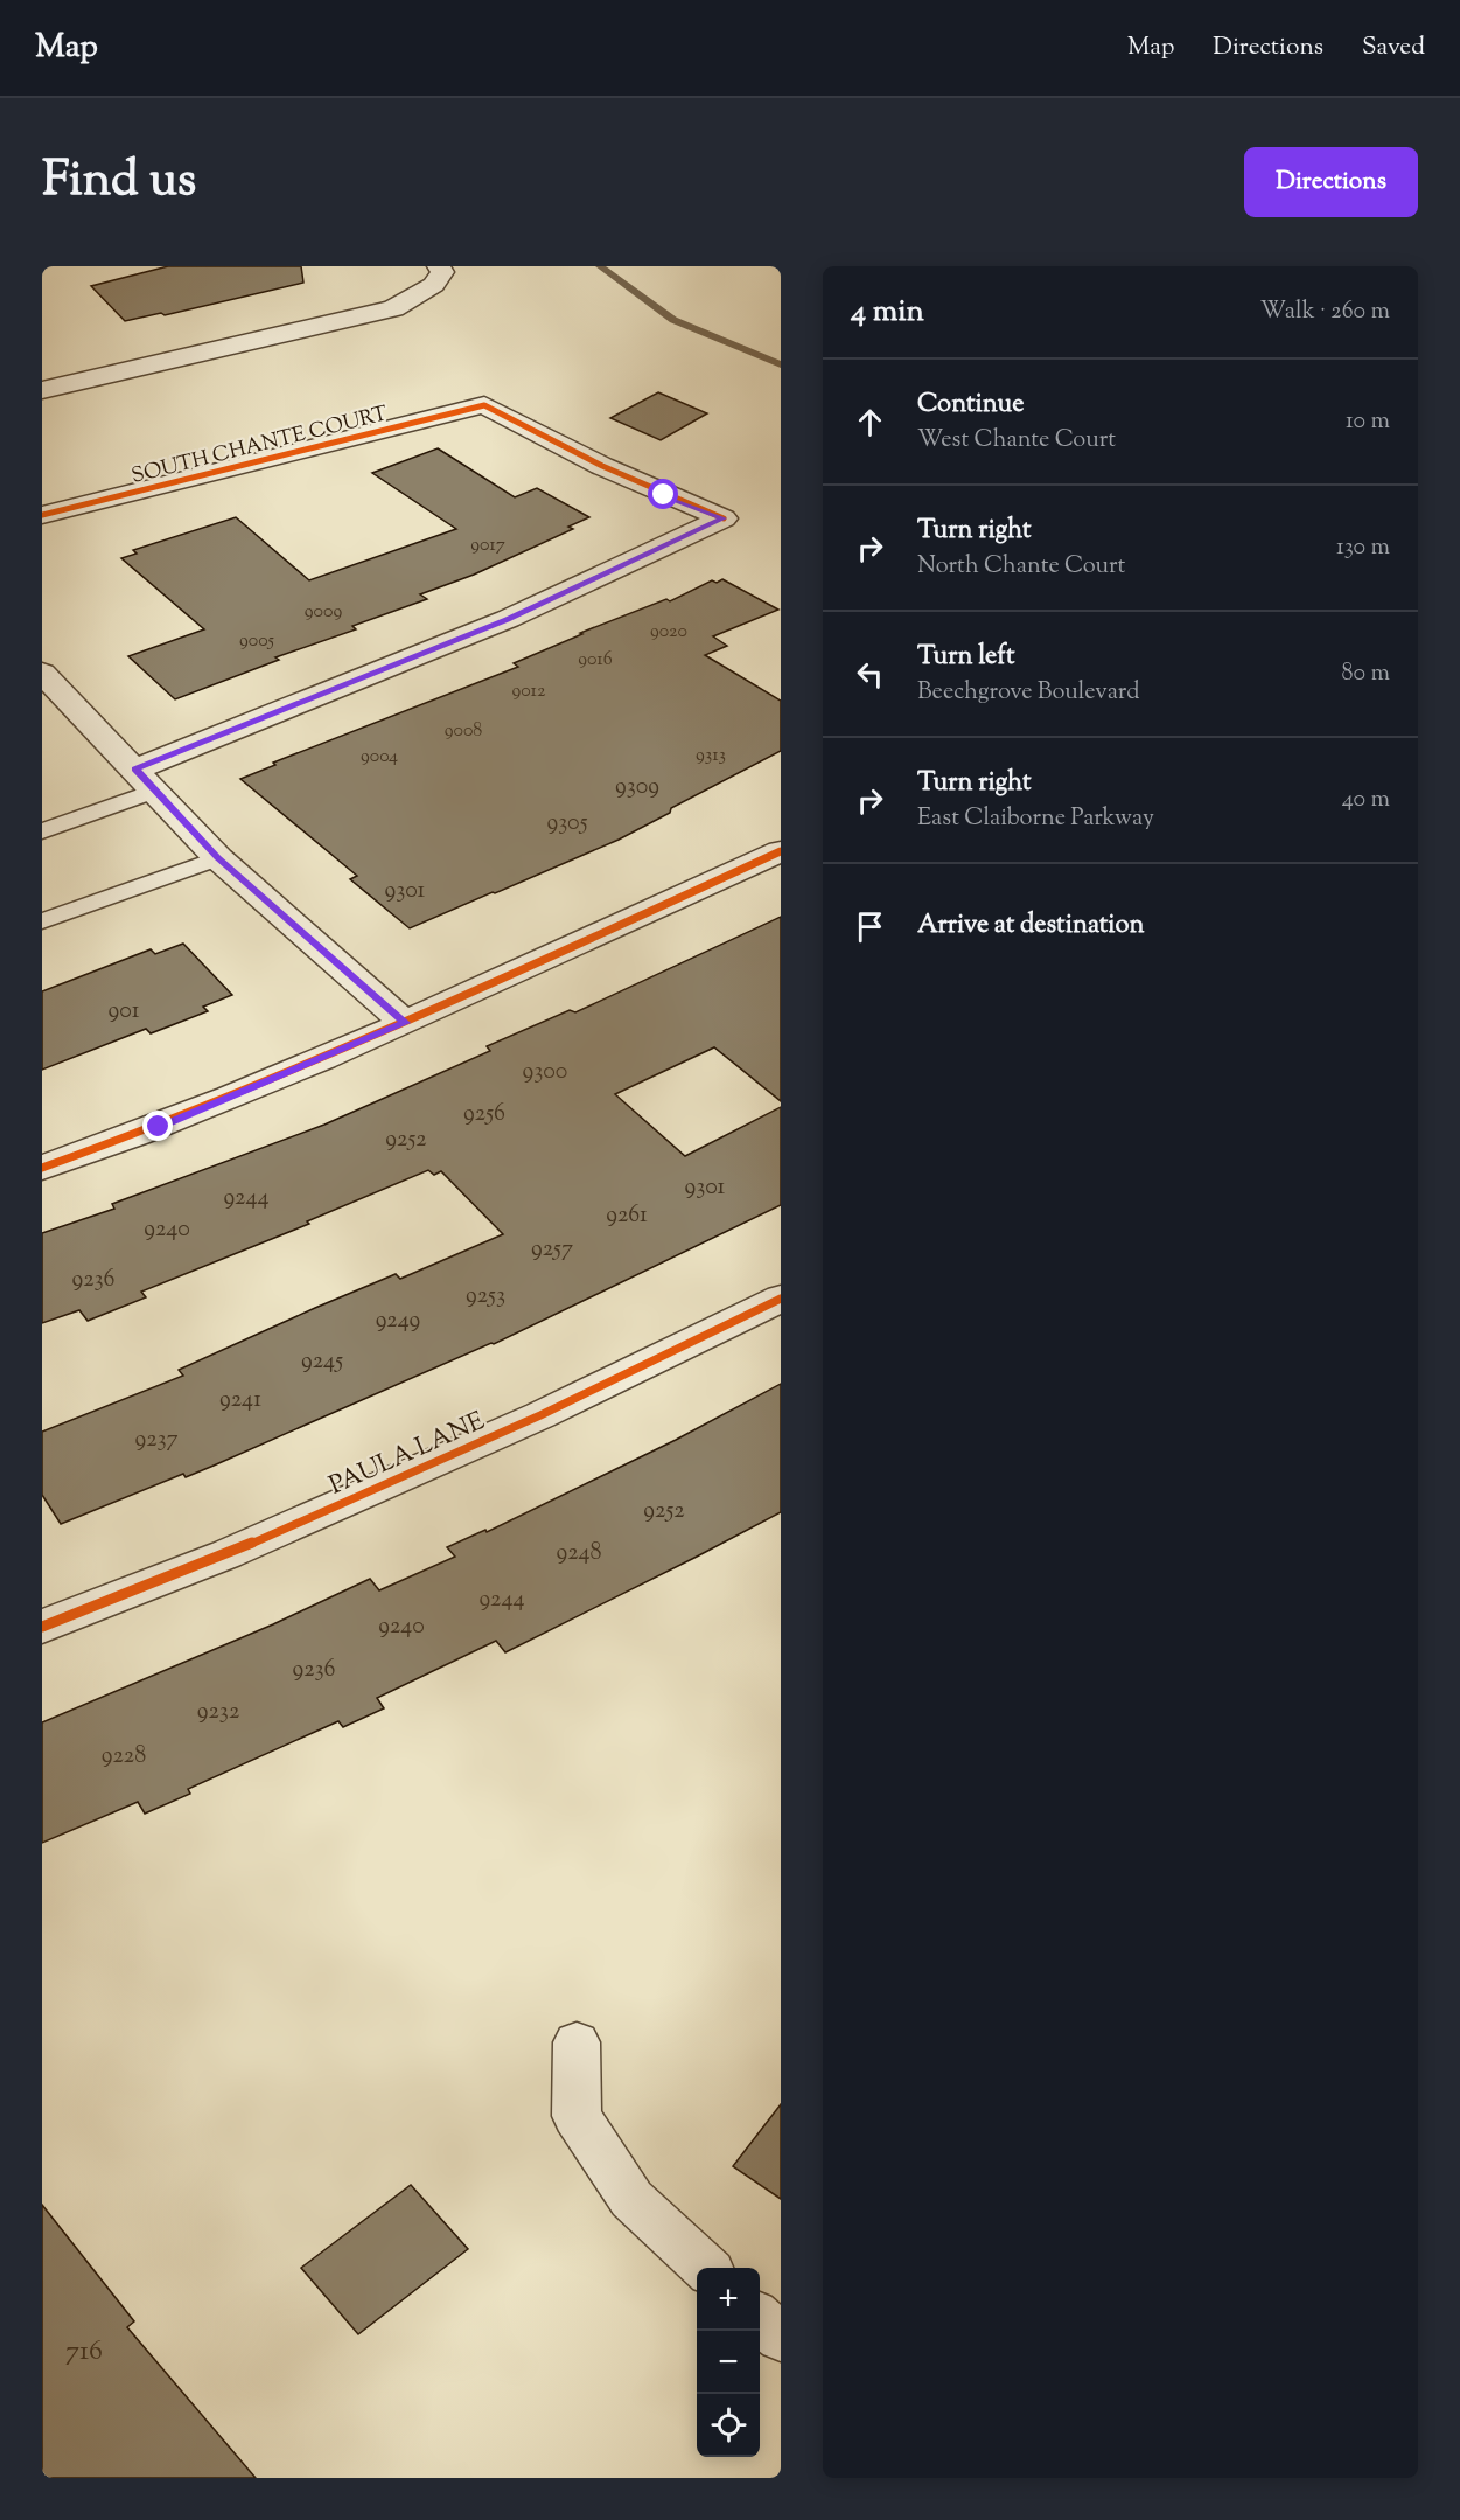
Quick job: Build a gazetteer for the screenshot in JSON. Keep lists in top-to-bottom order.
{
  "streets": {
    "street": ["SOUTH CHANTE COURT", "PAULA LANE"]
  },
  "house_numbers": [
    "9017",
    "9009",
    "9020",
    "9005",
    "9016",
    "9012",
    "9008",
    "9313",
    "9004",
    "9309",
    "9305",
    "9301",
    "901",
    "9300",
    "9256",
    "9252",
    "9301",
    "9244",
    "9261",
    "9240",
    "9257",
    "9236",
    "9253",
    "9249",
    "9245",
    "9241",
    "9237",
    "9252",
    "9248",
    "9244",
    "9240",
    "9236",
    "9232",
    "9228",
    "716"
  ],
  "page": {
    "header": "Map",
    "nav": ["Map", "Directions", "Saved"],
    "title": "Find us",
    "buttons": "Directions",
    "heading": ["4 min", "Walk · 260 m"],
    "list": [
      ["Continue", "West Chante Court", "10 m"],
      ["Turn right", "North Chante Court", "130 m"],
      ["Turn left", "Beechgrove Boulevard", "80 m"],
      ["Turn right", "East Claiborne Parkway", "40 m"],
      "Arrive at destination"
    ],
    "map_buttons": ["+", "−"]
  }
}
